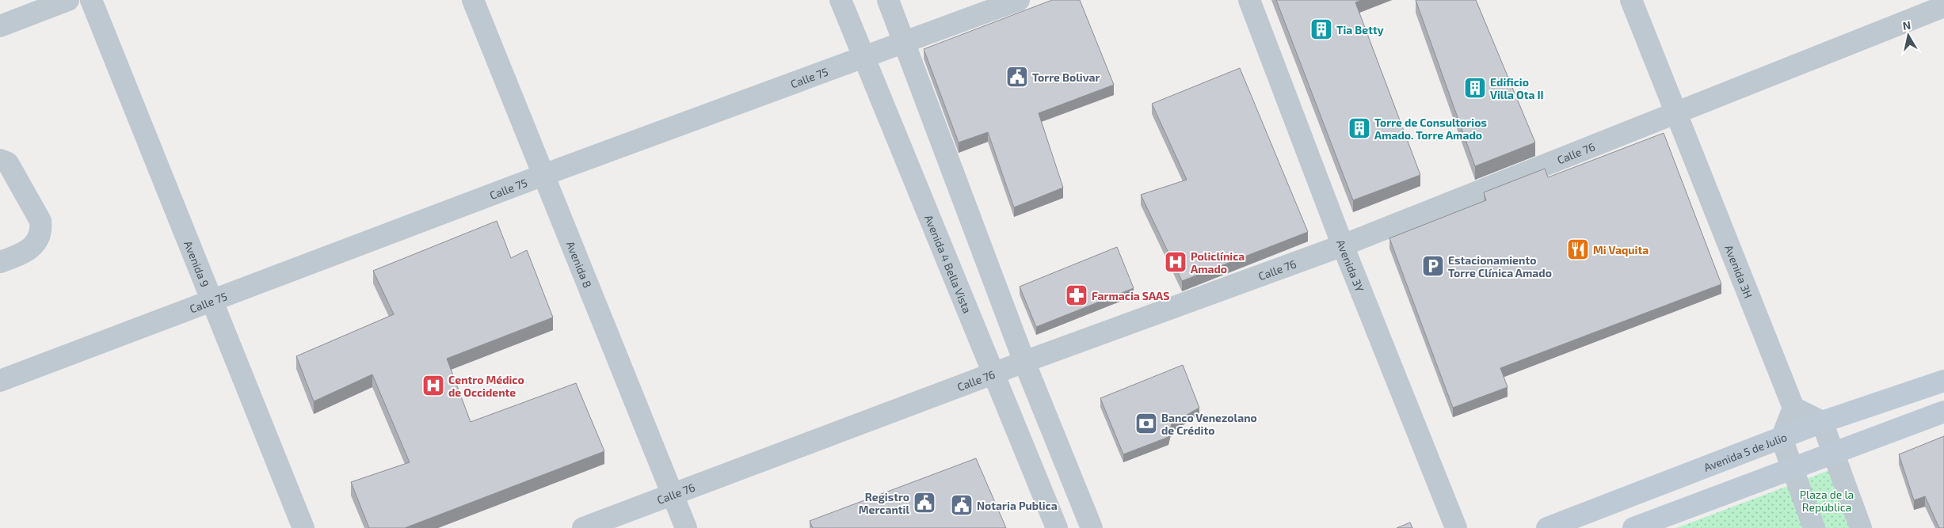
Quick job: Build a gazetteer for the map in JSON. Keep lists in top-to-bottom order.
{
  "streets": {
    "main road": ["Avenida 5 de Julio"],
    "street": [
      "Calle 75",
      "Calle 76",
      "Avenida 9",
      "Avenida 4 Bella Vista",
      "Avenida 8",
      "Avenida 3Y",
      "Avenida 3H"
    ]
  },
  "crossings": [
    ["Calle 75", "Avenida 9"],
    ["Calle 75", "Avenida 4 Bella Vista"],
    ["Calle 75", "Avenida 8"],
    ["Calle 76", "Avenida 4 Bella Vista"],
    ["Calle 76", "Avenida 8"],
    ["Calle 76", "Avenida 3Y"],
    ["Calle 76", "Avenida 3H"]
  ],
  "parks": ["Plaza de la República"],
  "places": {
    "building": ["Tia Betty", "Edificio Villa Ota II", "Torre de Consultorios Amado. Torre Amado"],
    "public building": ["Torre Bolivar", "Registro Mercantil", "Notaria Publica"],
    "restaurant": ["Mi Vaquita"],
    "hospital": ["Policlínica Amado", "Centro Médico de Occidente"],
    "parking": ["Estacionamiento Torre Clínica Amado"],
    "pharmacy": ["Farmacia SAAS"],
    "bank": ["Banco Venezolano de Crédito"]
  },
  "north": "top"
}
